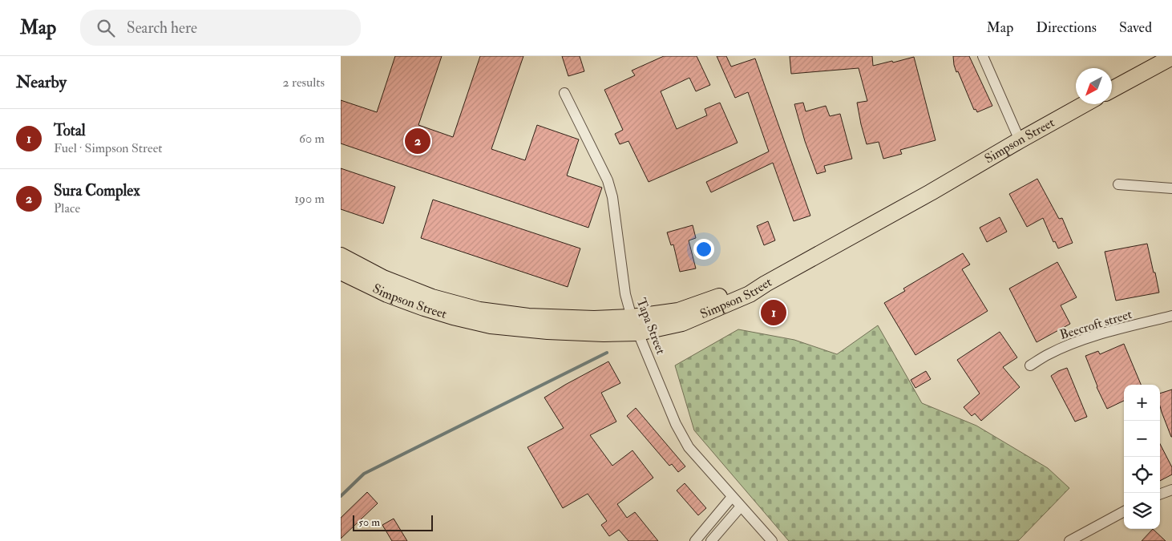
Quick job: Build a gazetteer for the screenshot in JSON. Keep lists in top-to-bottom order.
{
  "streets": {
    "main road": ["Simpson Street"],
    "street": ["Beecroft street", "Tapa Street"]
  },
  "crossings": [
    ["Simpson Street", "Tapa Street"]
  ],
  "scale_bar": "50 m",
  "north": "bottom left",
  "page": {
    "header": "Map",
    "search": "Search here",
    "nav": ["Map", "Directions", "Saved"],
    "heading": ["Nearby", "2 results"],
    "list": [
      {
        "mark": "1",
        "name": "Total",
        "note": "Fuel · Simpson Street",
        "value": "60 m"
      },
      {
        "mark": "2",
        "name": "Sura Complex",
        "note": "Place",
        "value": "190 m"
      }
    ],
    "pins": ["2", "1"],
    "map_buttons": ["+", "−"],
    "scale": "50 m"
  }
}
